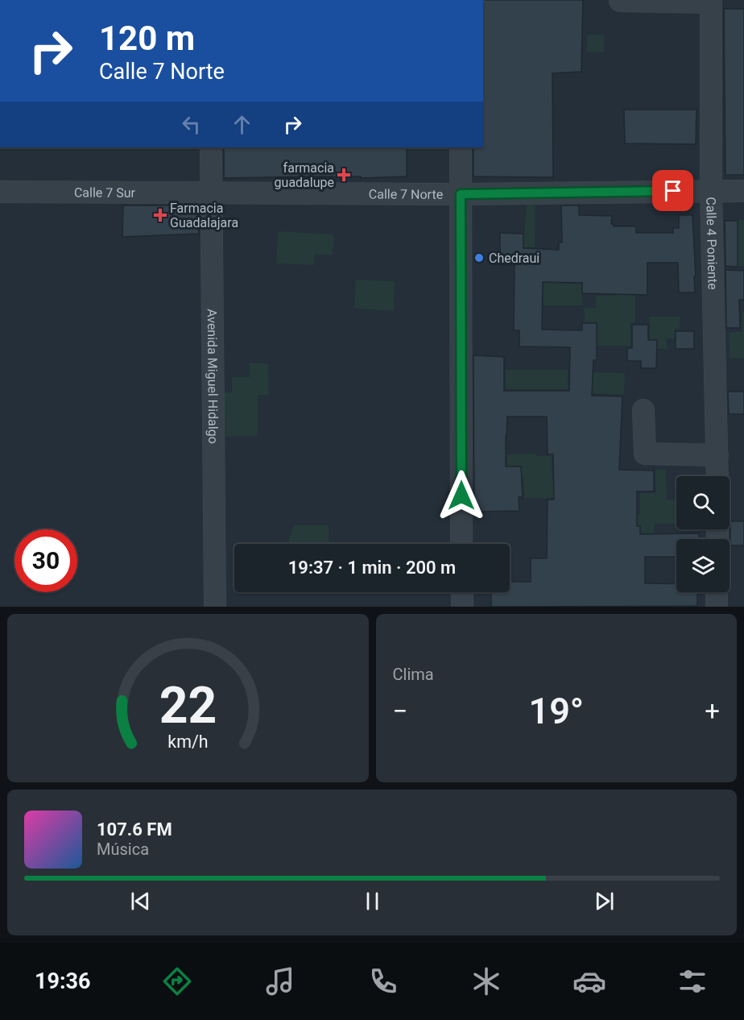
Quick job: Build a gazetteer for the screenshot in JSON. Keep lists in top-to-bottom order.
{
  "streets": {
    "street": [
      "Calle 7 Sur",
      "Calle 7 Norte",
      "Calle 4 Poniente",
      "Avenida Miguel Hidalgo"
    ]
  },
  "crossings": [
    ["Calle 7 Sur", "Calle 7 Norte"],
    ["Calle 7 Sur", "Avenida Miguel Hidalgo"],
    ["Calle 7 Norte", "Calle 4 Poniente"],
    ["Calle 7 Norte", "Avenida Miguel Hidalgo"]
  ],
  "places": {
    "health": ["farmacia guadalupe", "Farmacia Guadalajara"],
    "other": ["Chedraui"]
  },
  "page": {
    "turn": ["120 m", "Calle 7 Norte"],
    "limit": "30",
    "trip": "19:37 · 1 min · 200 m",
    "tile": "Clima",
    "heat": ["−", "19°", "+"],
    "song": ["107.6 FM", "Música"],
    "tabs": "19:36",
    "gauge": ["22", "km/h"]
  }
}
